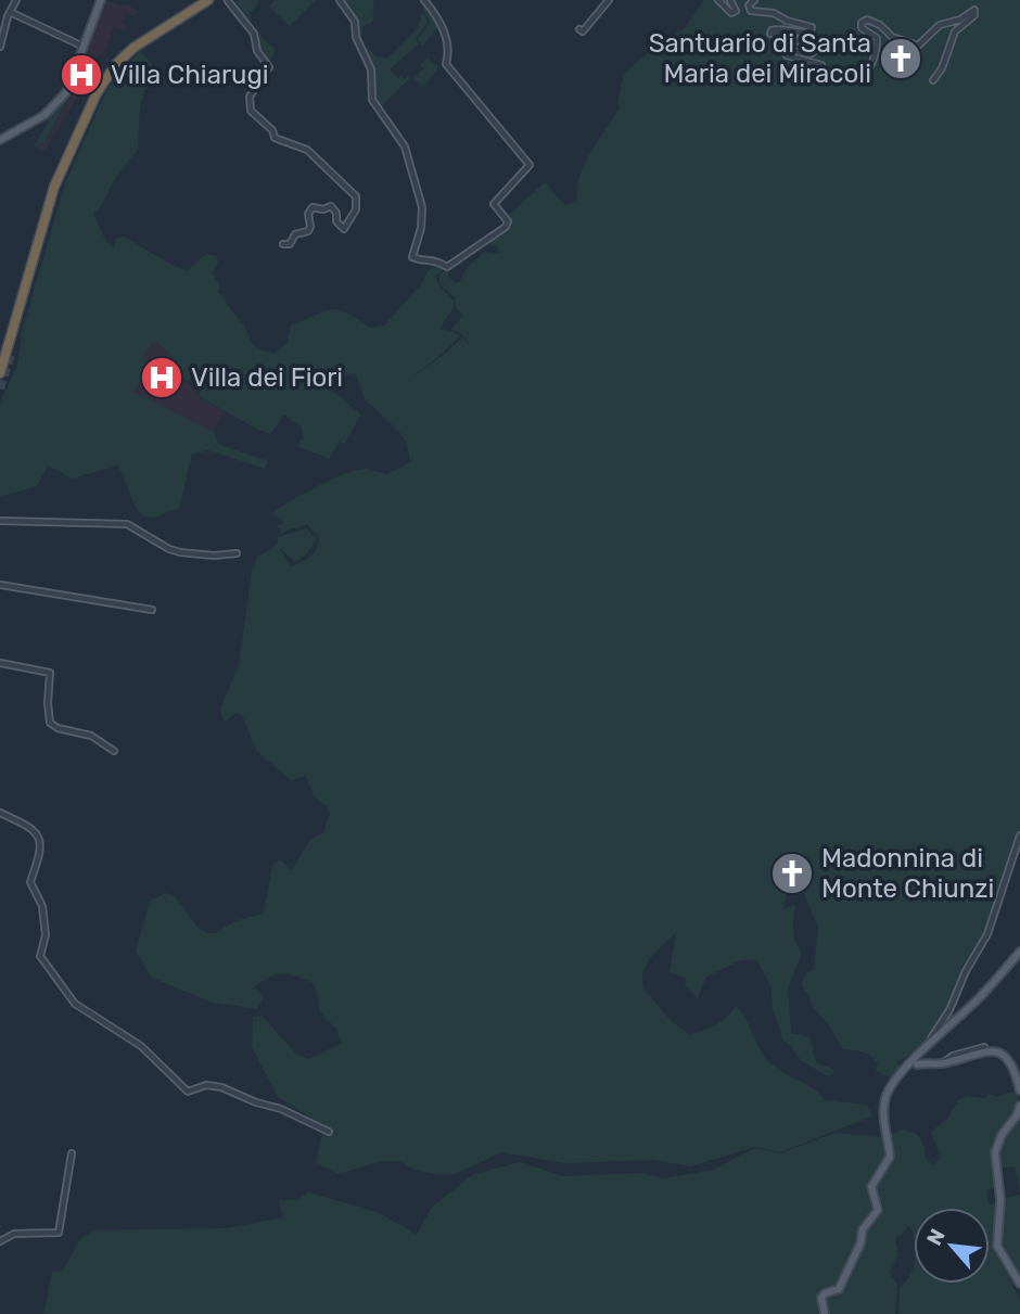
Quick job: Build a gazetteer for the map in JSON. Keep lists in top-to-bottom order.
{
  "places": {
    "church": ["Santuario di Santa Maria dei Miracoli", "Madonnina di Monte Chiunzi"],
    "hospital": ["Villa Chiarugi", "Villa dei Fiori"]
  },
  "north": "top left"
}
